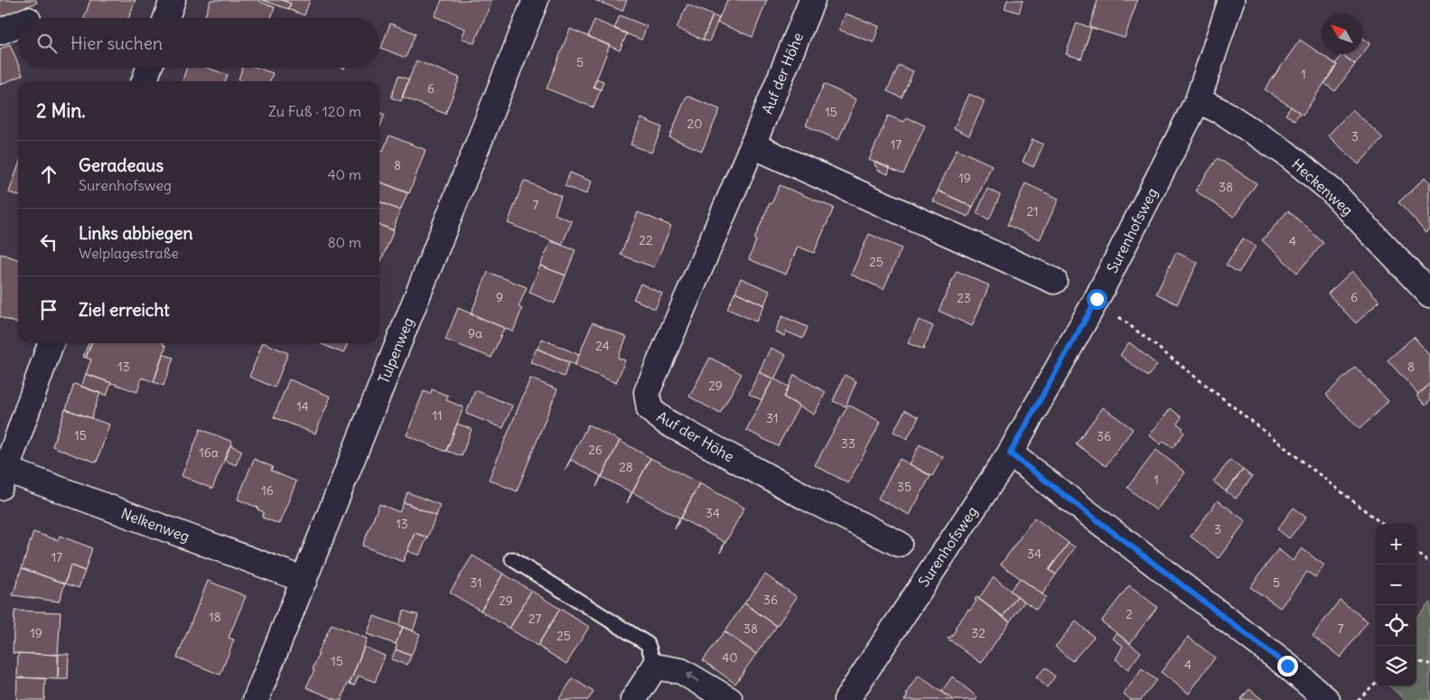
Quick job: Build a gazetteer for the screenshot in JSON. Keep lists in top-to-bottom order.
{
  "streets": {
    "street": [
      "Auf der Höhe",
      "Heckenweg",
      "Surenhofsweg",
      "Tulpenweg",
      "Nelkenweg"
    ]
  },
  "crossings": [
    ["Heckenweg", "Surenhofsweg"],
    ["Tulpenweg", "Nelkenweg"]
  ],
  "house_numbers": [
    "5",
    "1",
    "6",
    "15",
    "20",
    "3",
    "17",
    "8",
    "19",
    "38",
    "7",
    "21",
    "22",
    "4",
    "25",
    "9",
    "6",
    "23",
    "9a",
    "24",
    "13",
    "8",
    "29",
    "14",
    "11",
    "31",
    "15",
    "36",
    "33",
    "26",
    "16a",
    "28",
    "1",
    "35",
    "16",
    "34",
    "13",
    "3",
    "34",
    "17",
    "31",
    "5",
    "36",
    "29",
    "2",
    "18",
    "27",
    "38",
    "7",
    "19",
    "32",
    "25",
    "40",
    "15",
    "4"
  ],
  "north": "top left",
  "page": {
    "search": "Hier suchen",
    "heading": ["2 Min.", "Zu Fuß · 120 m"],
    "list": [
      ["Geradeaus", "Surenhofsweg", "40 m"],
      ["Links abbiegen", "Welplagestraße", "80 m"],
      "Ziel erreicht"
    ],
    "map_buttons": ["+", "−"]
  }
}
